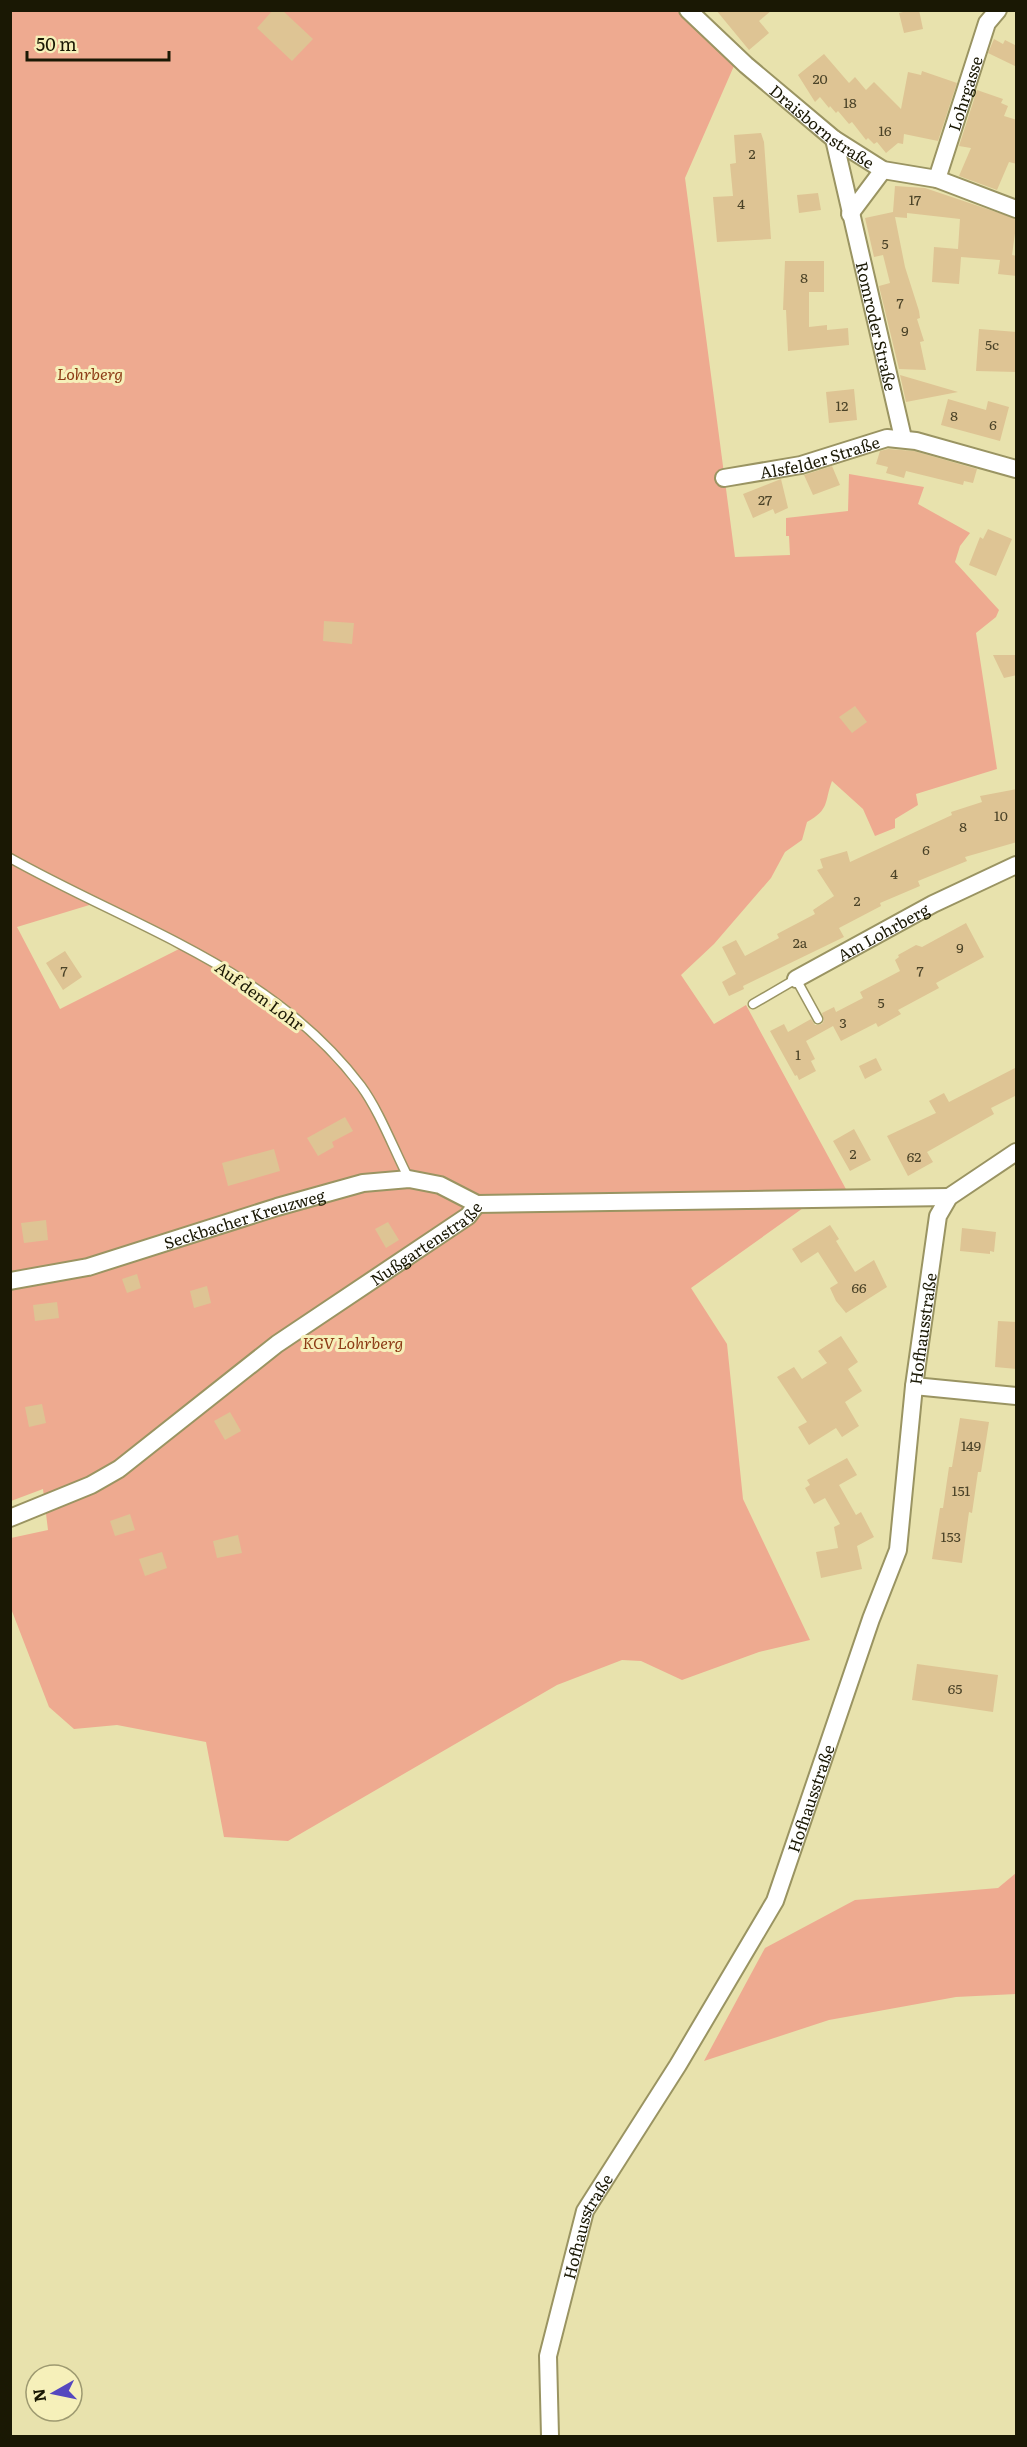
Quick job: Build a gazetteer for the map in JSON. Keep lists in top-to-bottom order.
{
  "streets": {
    "street": [
      "Lohrgasse",
      "Draisbornstraße",
      "Romroder Straße",
      "Alsfelder Straße",
      "Am Lohrberg",
      "Seckbacher Kreuzweg",
      "Nußgartenstraße",
      "Hofhausstraße"
    ],
    "lane": ["Auf dem Lohr"]
  },
  "crossings": [
    ["Lohrgasse", "Draisbornstraße"],
    ["Draisbornstraße", "Romroder Straße"],
    ["Romroder Straße", "Alsfelder Straße"],
    ["Auf dem Lohr", "Seckbacher Kreuzweg"],
    ["Seckbacher Kreuzweg", "Nußgartenstraße"],
    ["Nußgartenstraße", "Hofhausstraße"]
  ],
  "parks": ["Lohrberg", "KGV Lohrberg"],
  "house_numbers": [
    "20",
    "18",
    "16",
    "2",
    "17",
    "4",
    "5",
    "8",
    "7",
    "9",
    "5c",
    "12",
    "8",
    "6",
    "27",
    "10",
    "8",
    "6",
    "4",
    "2",
    "2a",
    "9",
    "7",
    "7",
    "5",
    "3",
    "1",
    "2",
    "62",
    "66",
    "149",
    "151",
    "153",
    "65"
  ],
  "scale_bar": "50 m",
  "north": "left"
}
